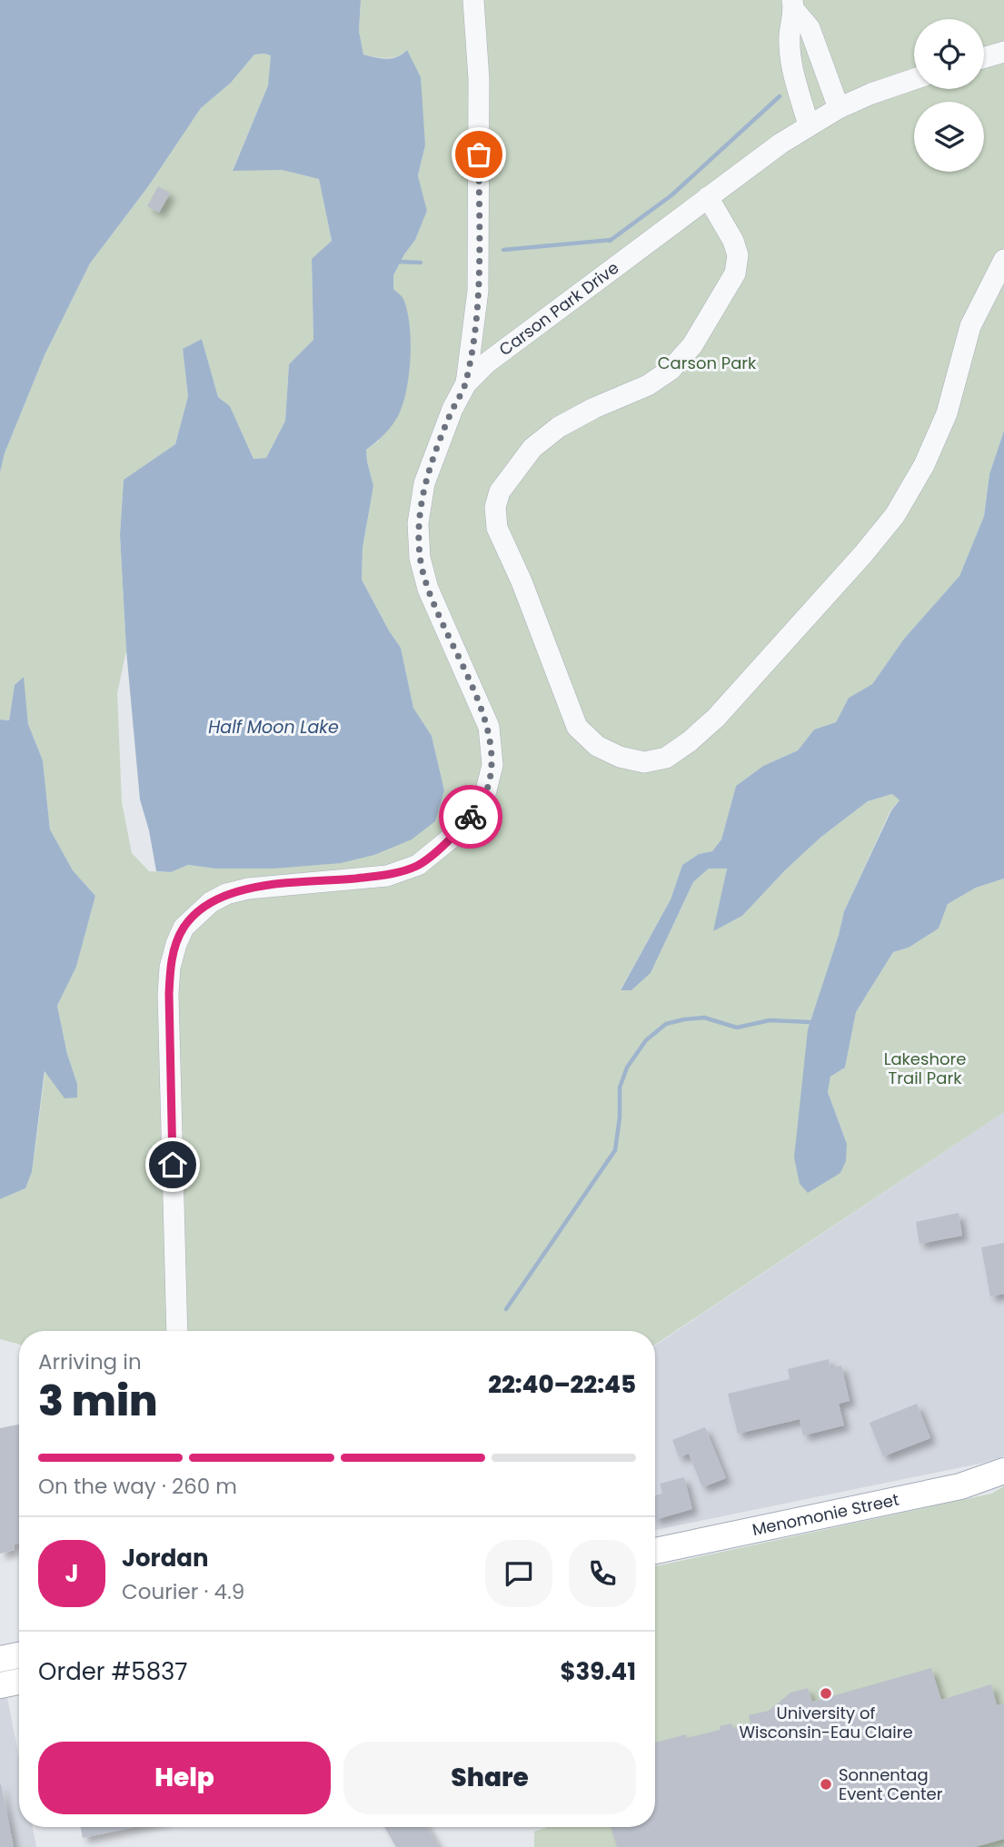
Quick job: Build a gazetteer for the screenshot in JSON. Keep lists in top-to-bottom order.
{
  "streets": {
    "main road": ["Menomonie Street"],
    "street": ["Carson Park Drive"]
  },
  "water": ["Half Moon Lake"],
  "parks": ["Carson Park", "Lakeshore Trail Park"],
  "places": ["University of Wisconsin-Eau Claire", "Sonnentag Event Center"],
  "page": {
    "heading": ["3 min", "Arriving in", "22:40–22:45"],
    "panel": [
      "Jordan",
      "Courier · 4.9",
      "Order #5837",
      "$39.41"
    ],
    "bar": "On the way · 260 m",
    "round": "J",
    "buttons": ["Help", "Share"]
  }
}
